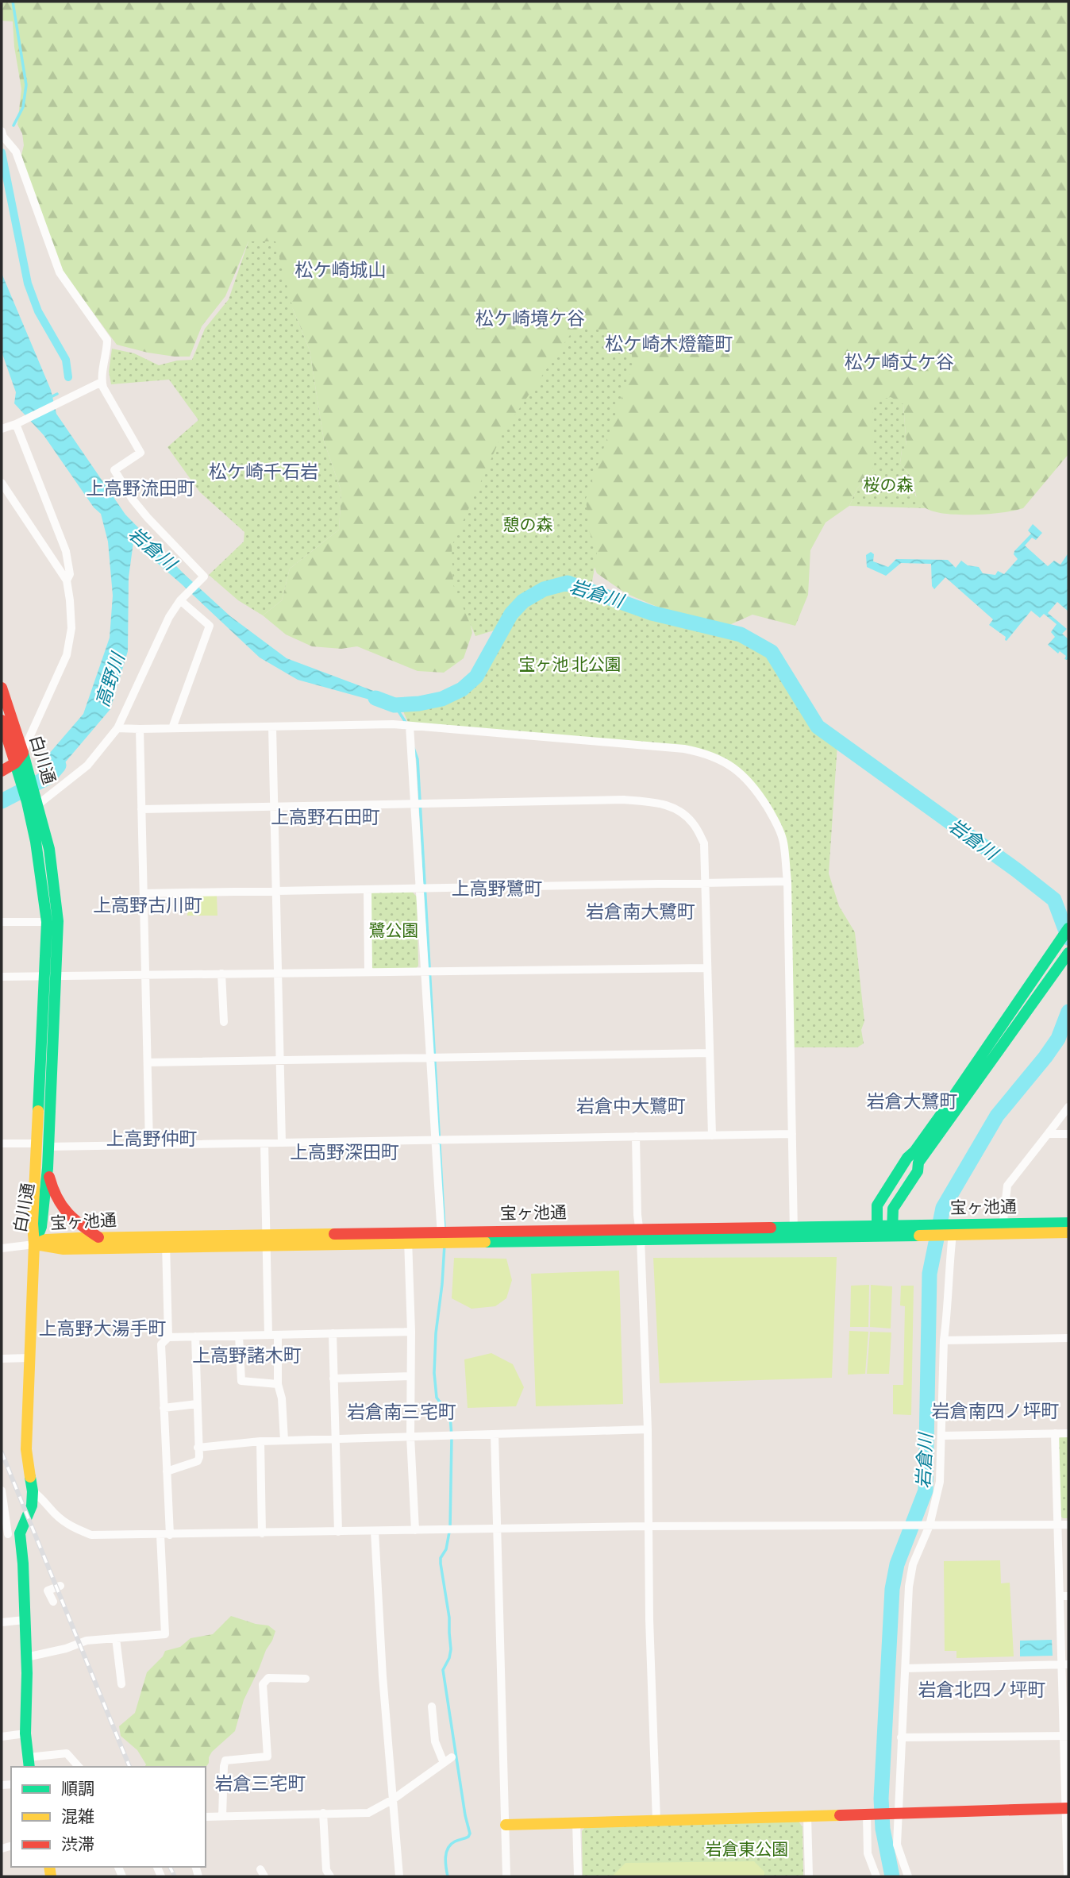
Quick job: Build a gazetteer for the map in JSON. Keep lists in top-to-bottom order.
{
  "streets": {
    "main road": ["白川通", "宝ヶ池通"]
  },
  "crossings": [
    ["白川通", "宝ヶ池通"]
  ],
  "districts": [
    "松ケ崎城山",
    "松ケ崎境ケ谷",
    "松ケ崎木燈籠町",
    "松ケ崎丈ケ谷",
    "松ケ崎千石岩",
    "上高野流田町",
    "上高野石田町",
    "上高野鷺町",
    "上高野古川町",
    "岩倉南大鷺町",
    "岩倉大鷺町",
    "岩倉中大鷺町",
    "上高野仲町",
    "上高野深田町",
    "上高野大湯手町",
    "上高野諸木町",
    "岩倉南四ノ坪町",
    "岩倉南三宅町",
    "岩倉北四ノ坪町",
    "岩倉三宅町"
  ],
  "water": ["岩倉川", "高野川"],
  "parks": [
    "桜の森",
    "憩の森",
    "宝ヶ池 北公園",
    "鷺公園",
    "岩倉東公園"
  ],
  "legend": ["順調", "混雑", "渋滞"]
}
